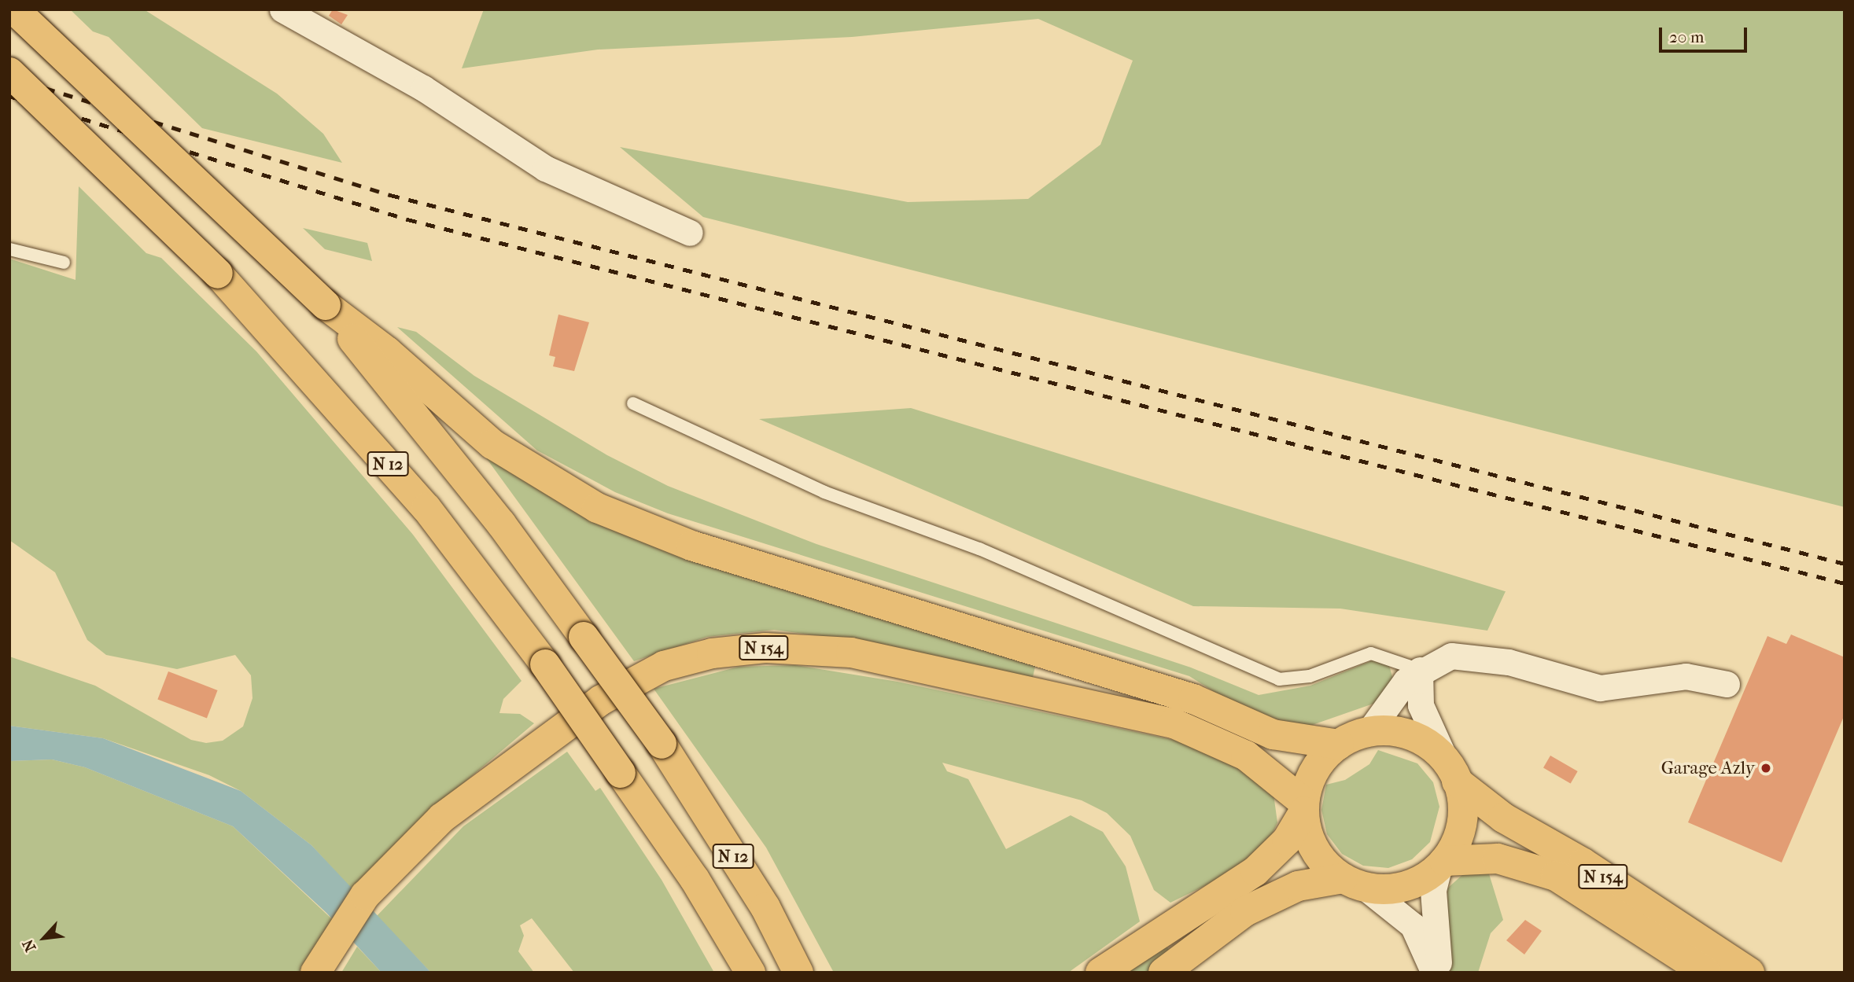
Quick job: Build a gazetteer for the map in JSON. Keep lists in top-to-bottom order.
{
  "streets": {
    "main road": ["N 12", "N 154"]
  },
  "places": ["Garage Azly"],
  "scale_bar": "20 m",
  "north": "bottom left"
}
